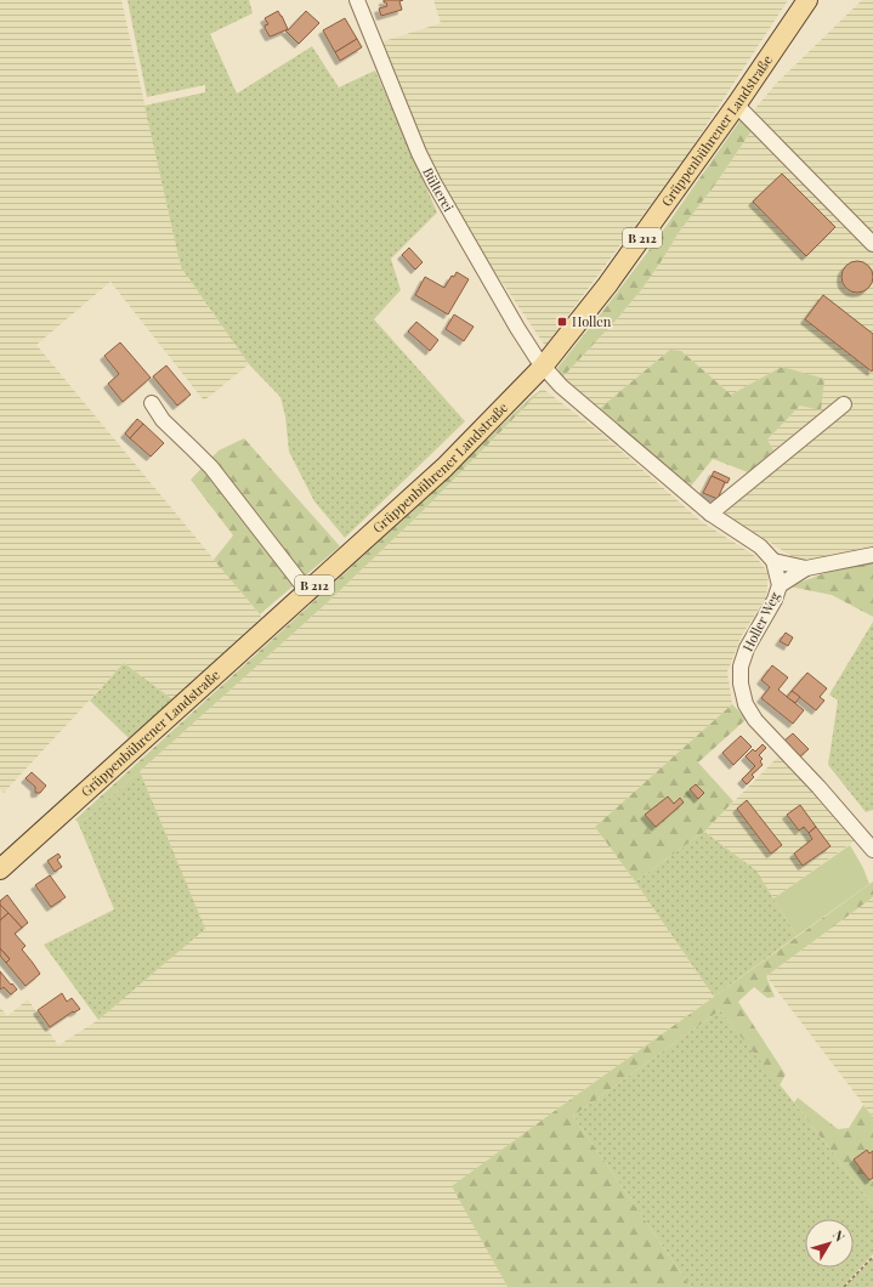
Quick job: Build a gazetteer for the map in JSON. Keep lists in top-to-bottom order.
{
  "streets": {
    "main road": ["Grüppenbührener Landstraße", "B 212"],
    "street": ["Bülterei", "Holler Weg"]
  },
  "crossings": [
    ["Grüppenbührener Landstraße", "Bülterei"]
  ],
  "places": {
    "transit": ["Hollen"]
  },
  "north": "top right"
}
